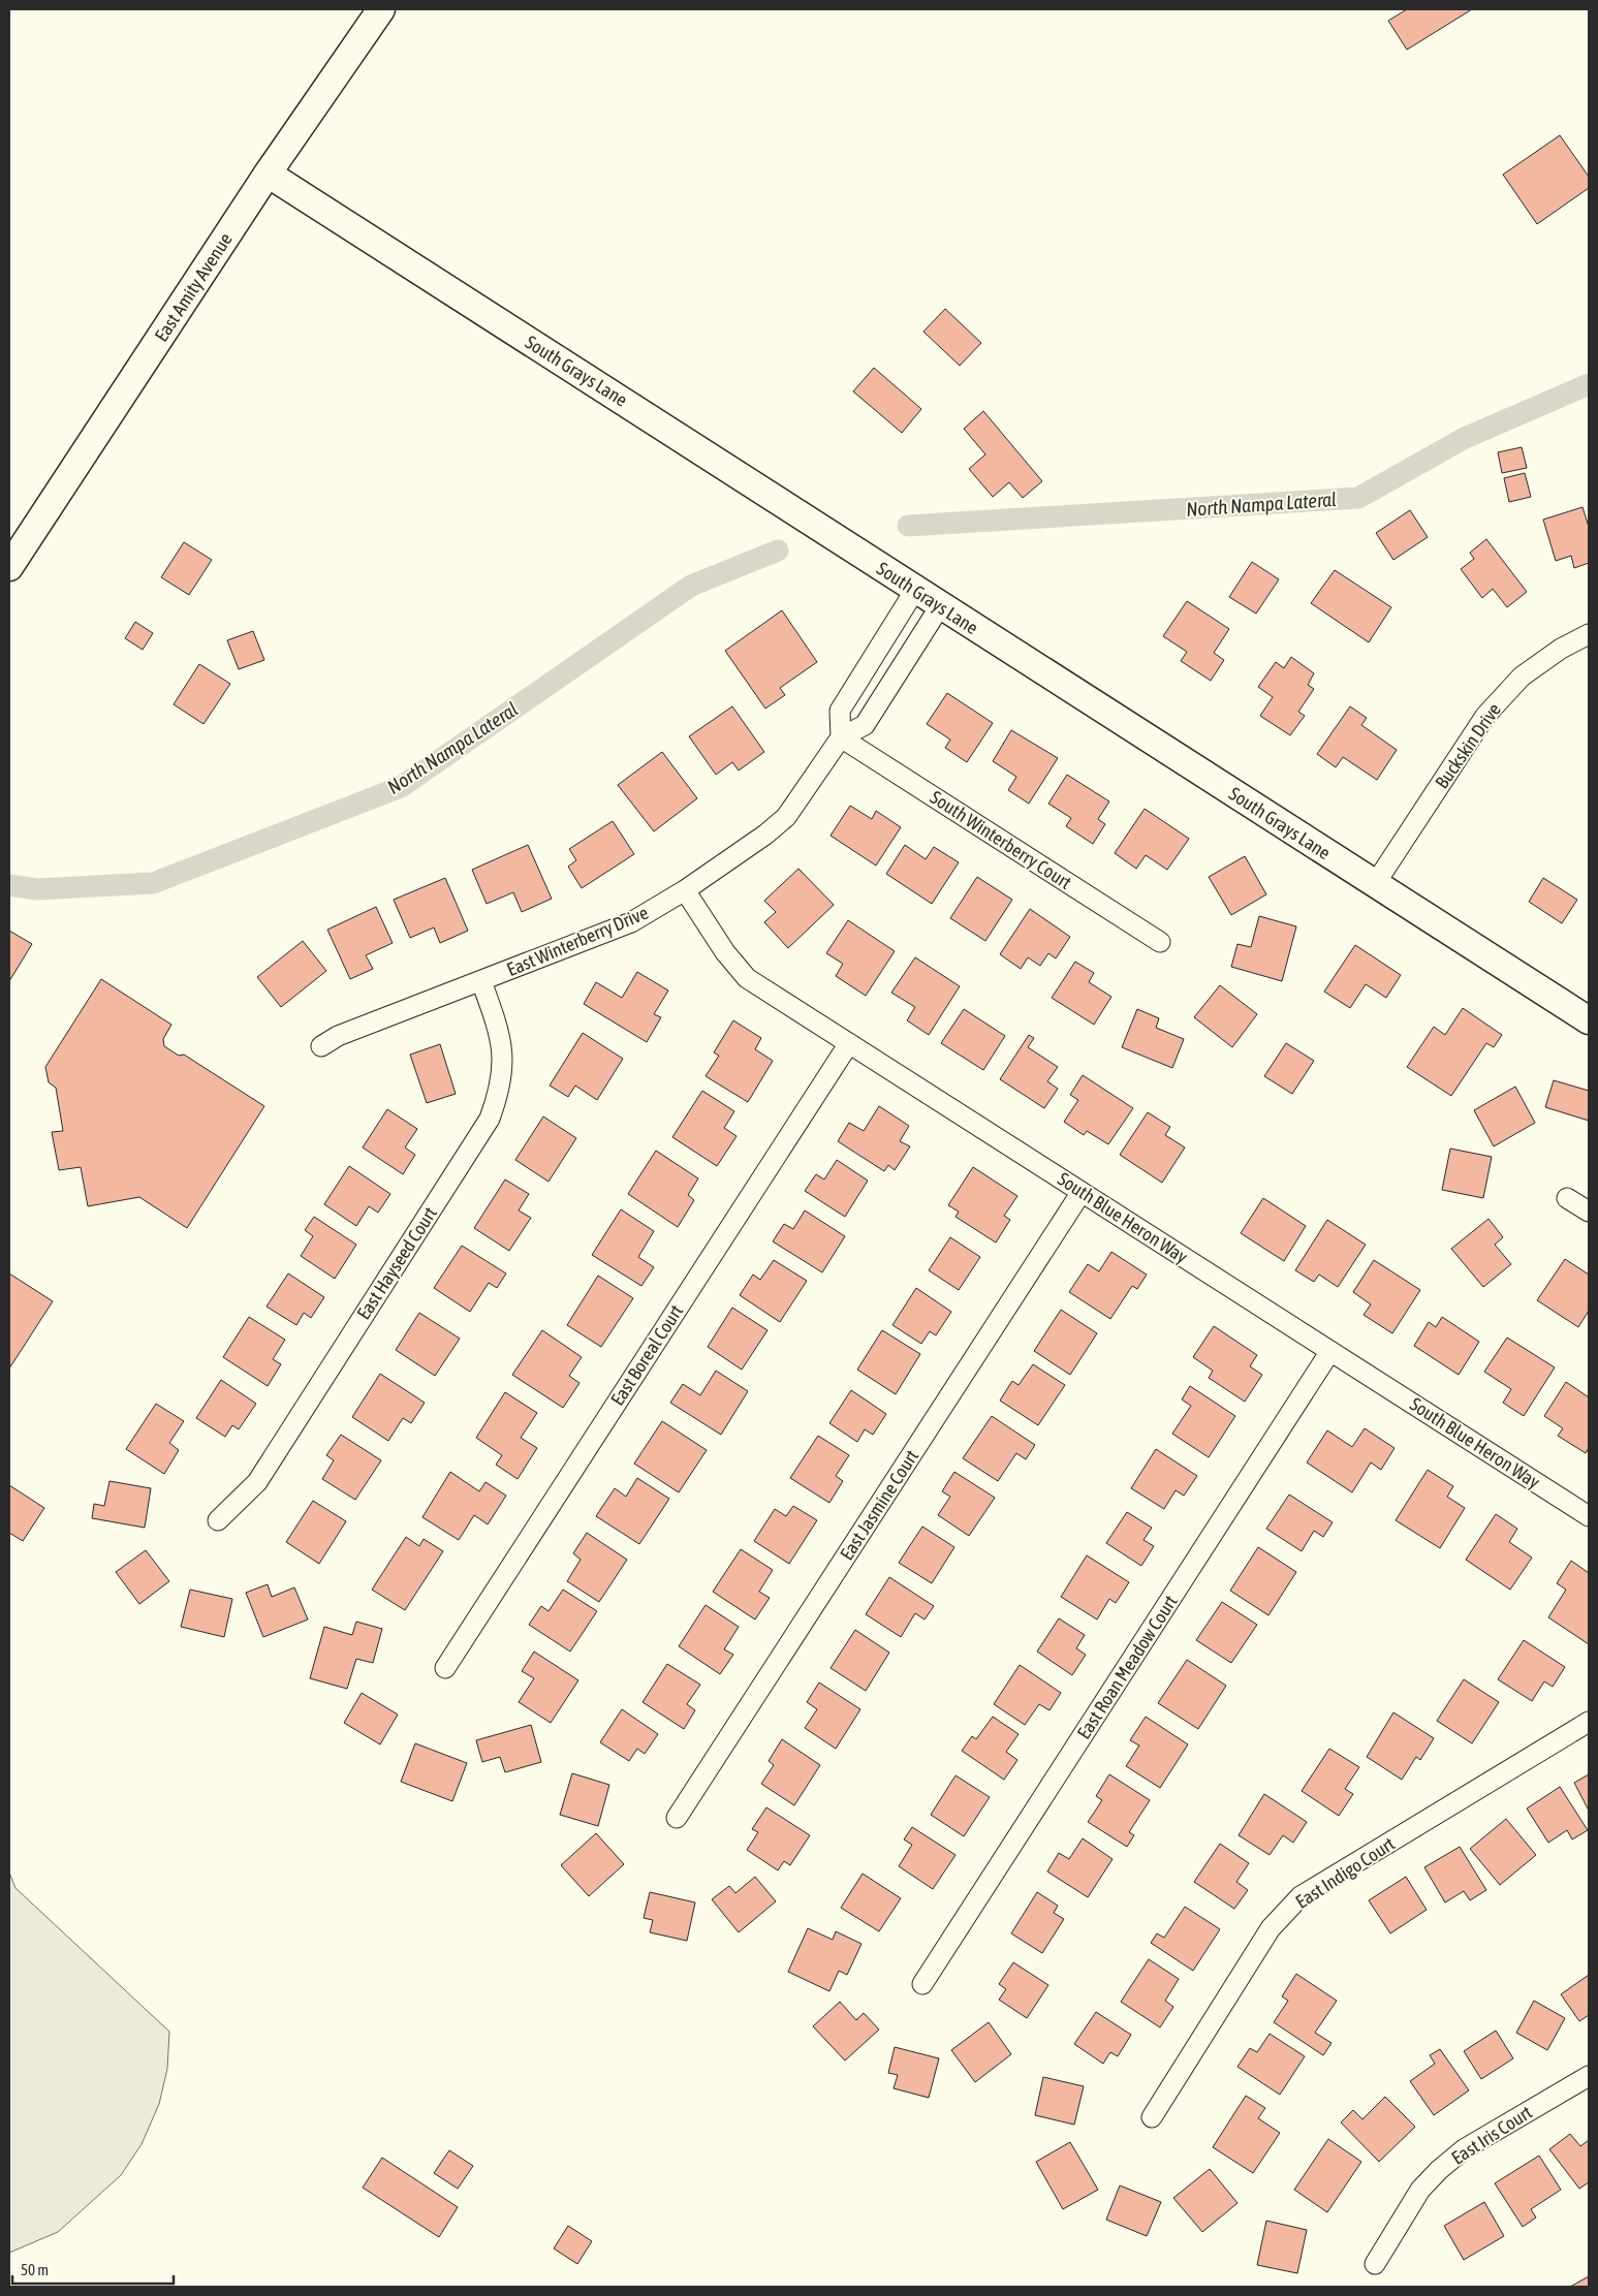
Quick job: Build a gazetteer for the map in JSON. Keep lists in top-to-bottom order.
{
  "streets": {
    "street": [
      "East Amity Avenue",
      "South Grays Lane",
      "Buckskin Drive",
      "South Winterberry Court",
      "East Winterberry Drive",
      "South Blue Heron Way",
      "East Hayseed Court",
      "East Boreal Court",
      "East Jasmine Court",
      "East Roan Meadow Court",
      "East Indigo Court",
      "East Iris Court"
    ]
  },
  "crossings": [
    ["East Amity Avenue", "South Grays Lane"],
    ["South Grays Lane", "Buckskin Drive"],
    ["South Grays Lane", "East Winterberry Drive"],
    ["South Winterberry Court", "East Winterberry Drive"],
    ["East Winterberry Drive", "South Blue Heron Way"],
    ["East Winterberry Drive", "East Hayseed Court"],
    ["South Blue Heron Way", "East Boreal Court"],
    ["South Blue Heron Way", "East Jasmine Court"],
    ["South Blue Heron Way", "East Roan Meadow Court"]
  ],
  "water": ["North Nampa Lateral"],
  "scale_bar": "50 m"
}
